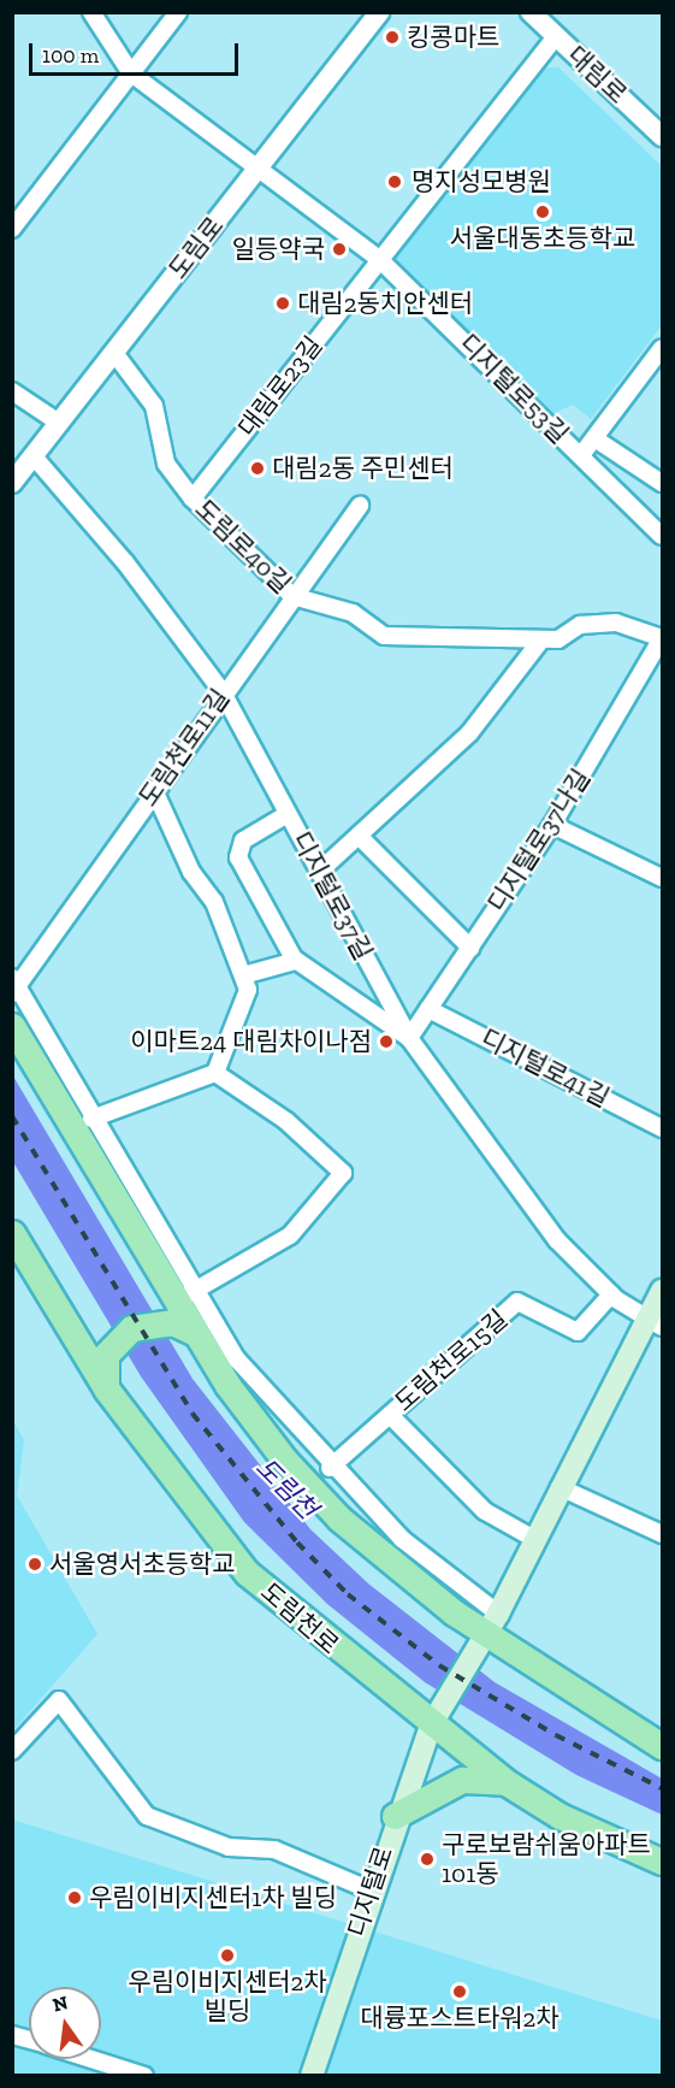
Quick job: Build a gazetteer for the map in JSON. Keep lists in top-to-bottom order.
{
  "streets": {
    "main road": ["도림천로", "디지털로"],
    "street": [
      "대림로",
      "도림로",
      "대림로23길",
      "디지털로53길",
      "도림로40길",
      "도림천로11길",
      "디지털로37나길",
      "디지털로37길",
      "디지털로41길",
      "도림천로15길"
    ]
  },
  "crossings": [
    ["대림로", "대림로23길"],
    ["도림로", "디지털로53길"],
    ["도림로", "도림로40길"],
    ["도림로", "디지털로37길"],
    ["대림로23길", "디지털로53길"],
    ["대림로23길", "도림로40길"],
    ["도림로40길", "도림천로11길"],
    ["도림로40길", "디지털로37나길"],
    ["도림천로11길", "디지털로37길"],
    ["디지털로37나길", "디지털로37길"],
    ["디지털로37나길", "디지털로41길"],
    ["디지털로37길", "도림천로15길"],
    ["도림천로", "디지털로"]
  ],
  "water": ["도림천"],
  "places": [
    "킹콩마트",
    "명지성모병원",
    "서울대동초등학교",
    "일등약국",
    "대림2동치안센터",
    "대림2동 주민센터",
    "이마트24 대림차이나점",
    "서울영서초등학교",
    "구로보람쉬움아파트 101동",
    "우림이비지센터1차 빌딩",
    "우림이비지센터2차 빌딩",
    "대륭포스트타워2차"
  ],
  "scale_bar": "100 m",
  "north": "top"
}
